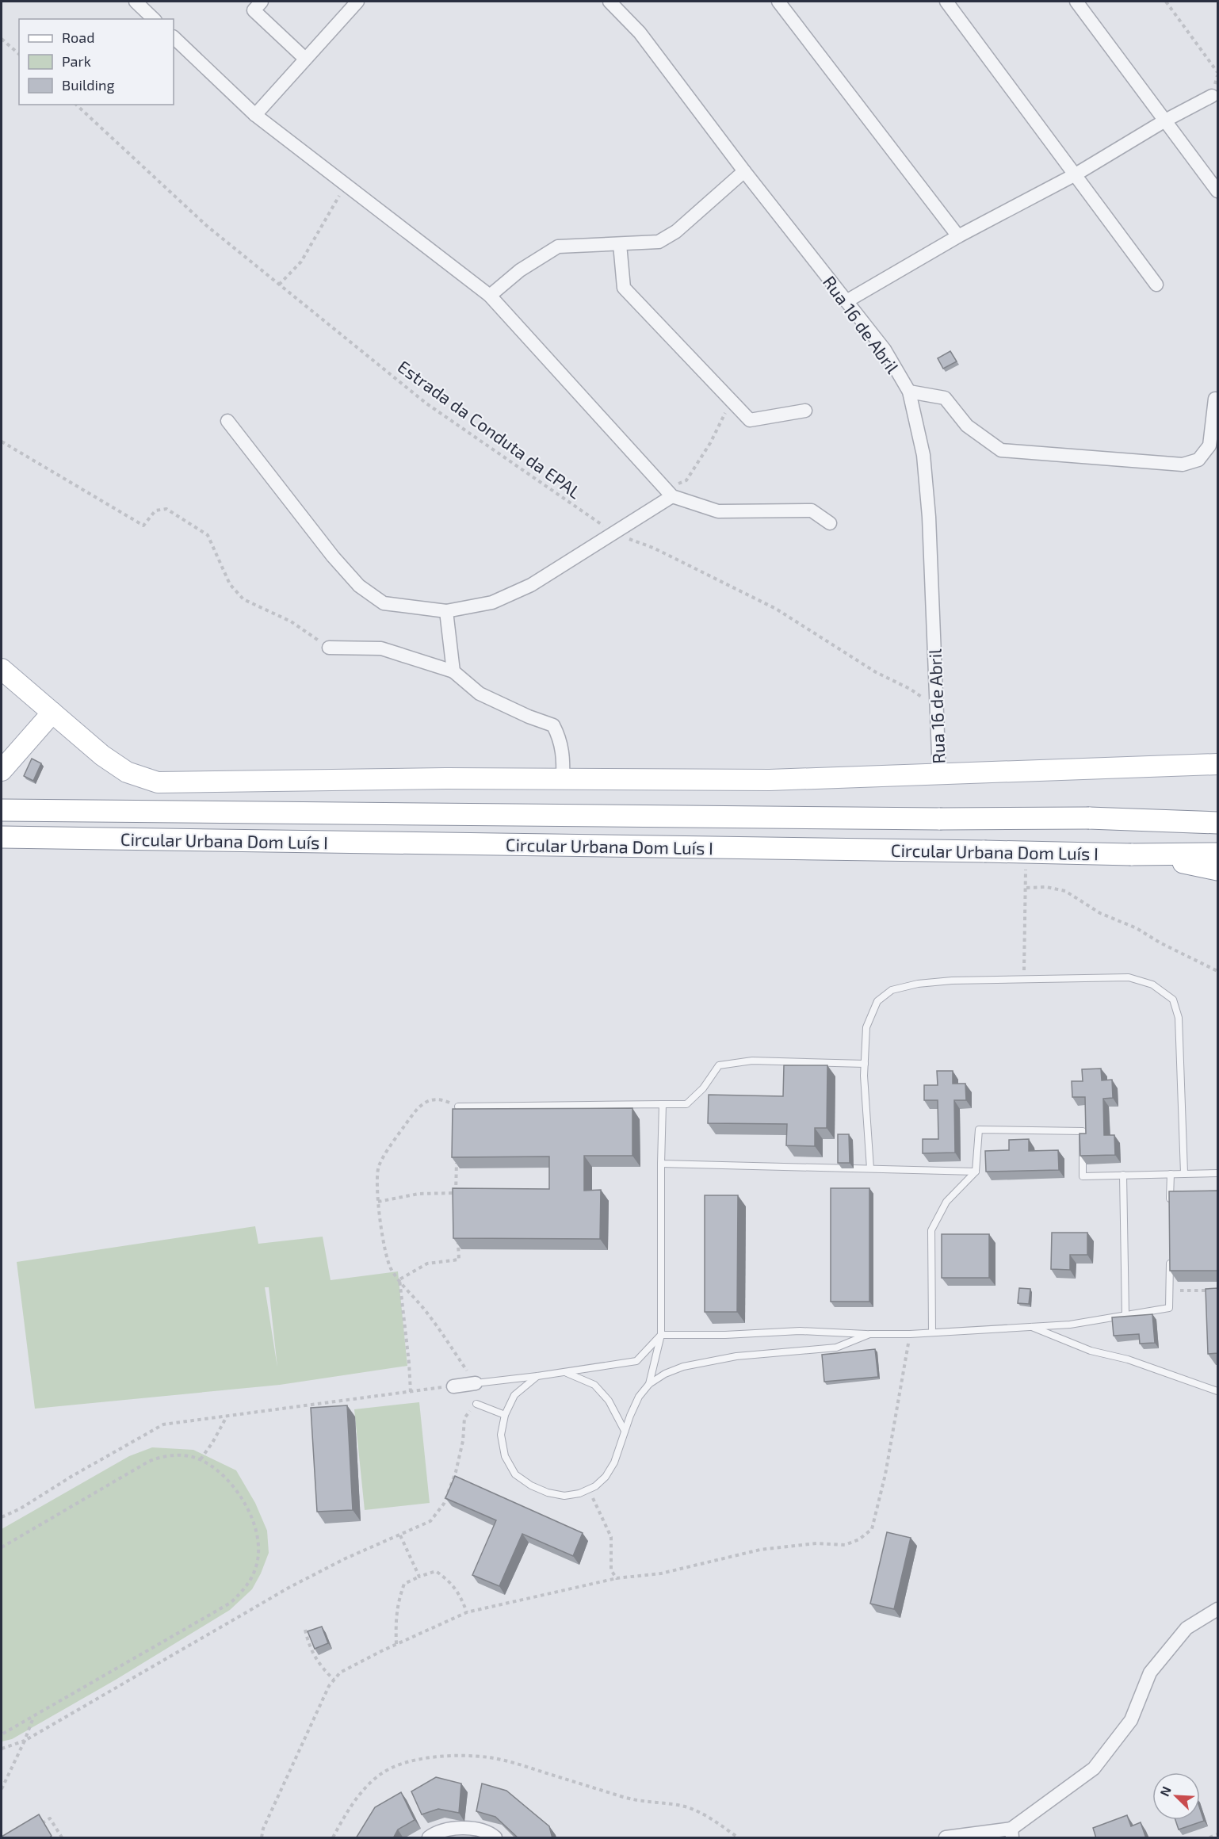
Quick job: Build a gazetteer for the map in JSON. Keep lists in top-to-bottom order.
{
  "streets": {
    "highway": ["Circular Urbana Dom Luís I"],
    "street": ["Rua 16 de Abril"],
    "path": ["Estrada da Conduta da EPAL"]
  },
  "crossings": [
    ["Rua 16 de Abril", "Estrada da Conduta da EPAL"]
  ],
  "legend": ["Road", "Park", "Building"],
  "north": "top left"
}
